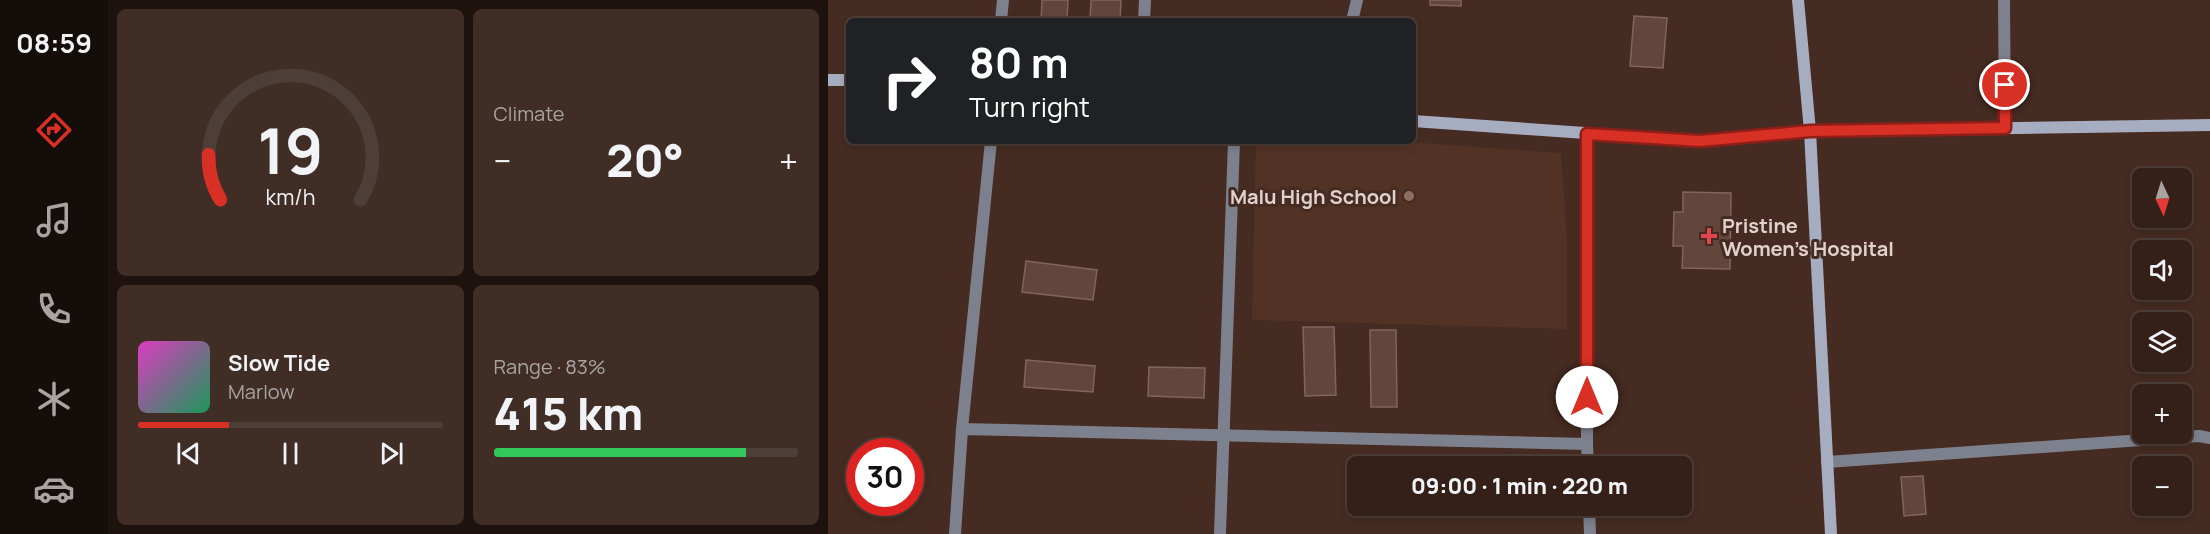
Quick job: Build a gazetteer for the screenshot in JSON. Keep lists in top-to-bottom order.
{
  "places": {
    "other": ["Malu High School"],
    "health": ["Pristine Women's Hospital"]
  },
  "north": "bottom",
  "page": {
    "tabs": "08:59",
    "tile": [
      "Climate",
      ["Range · 83%", "415 km"]
    ],
    "turn": ["80 m", "Turn right"],
    "heat": ["−", "20°", "+"],
    "map_buttons": ["+", "−"],
    "song": ["Slow Tide", "Marlow"],
    "limit": "30",
    "trip": "09:00 · 1 min · 220 m",
    "gauge": ["19", "km/h"]
  }
}
